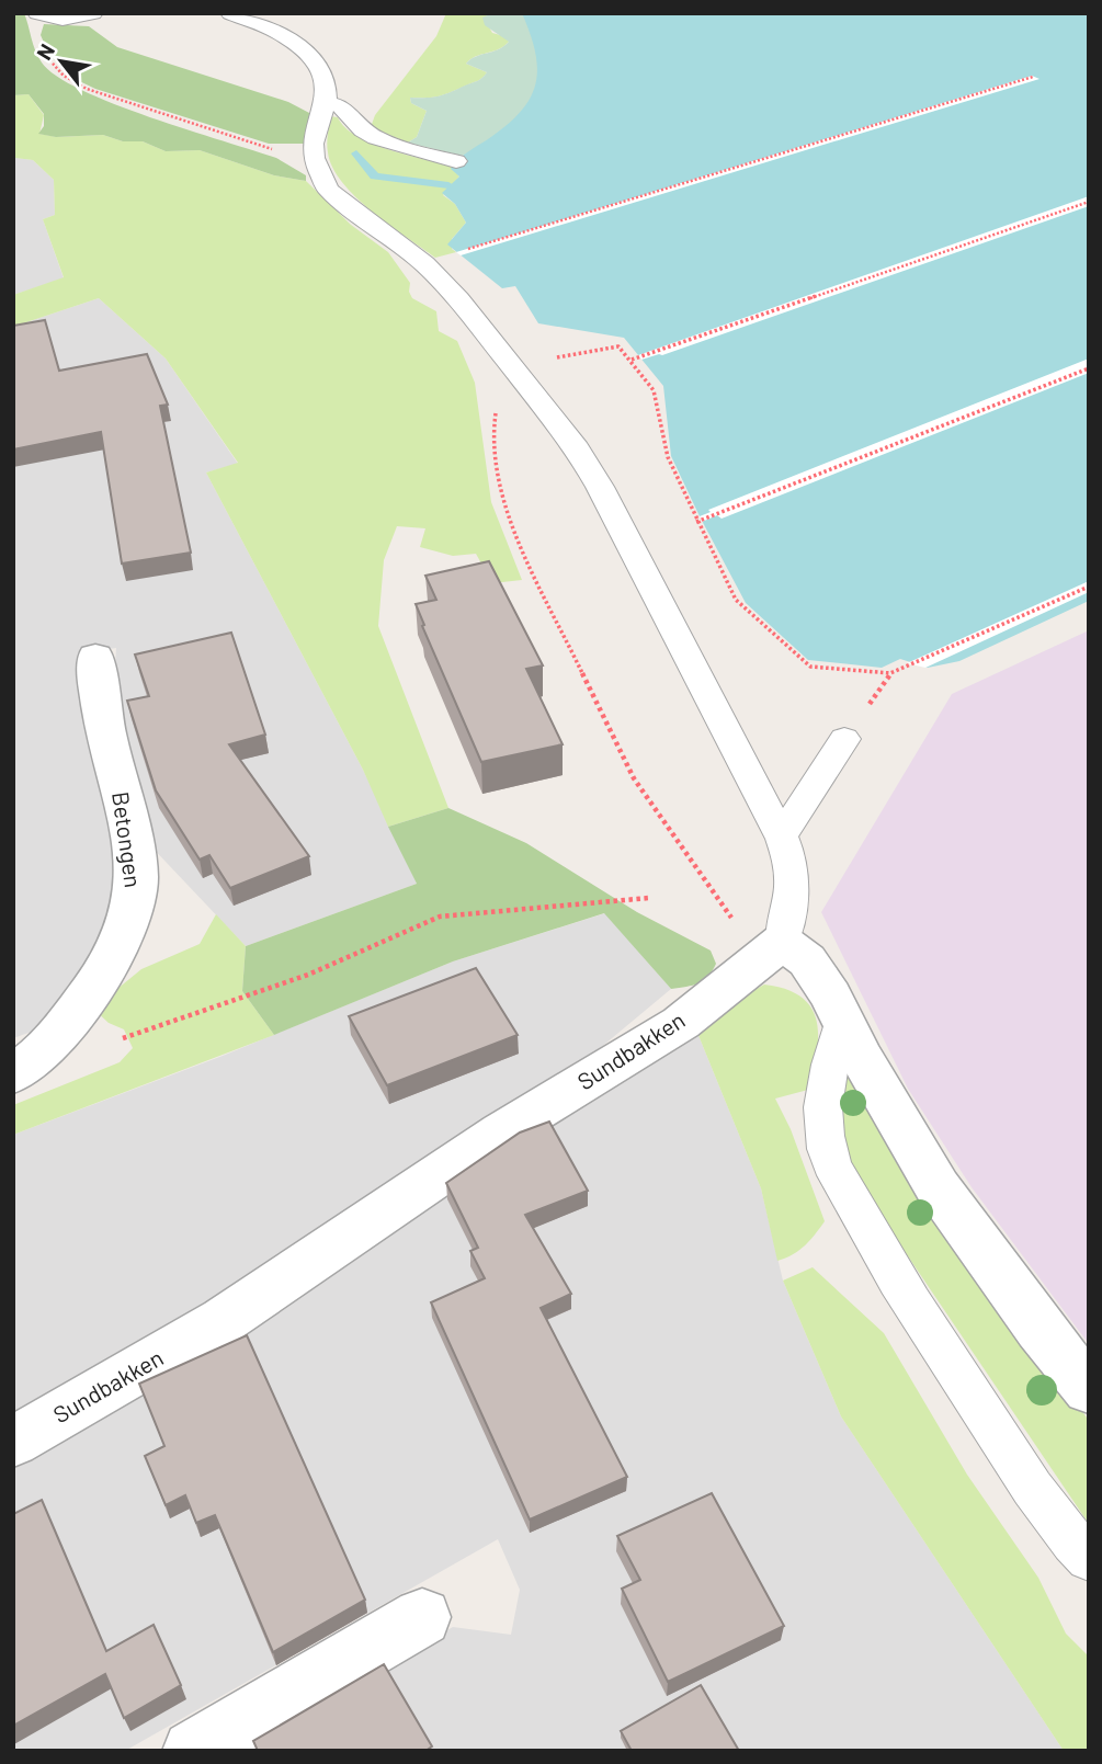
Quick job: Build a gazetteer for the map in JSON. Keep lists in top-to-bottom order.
{
  "streets": {
    "street": ["Betongen", "Sundbakken"]
  },
  "north": "top left"
}
